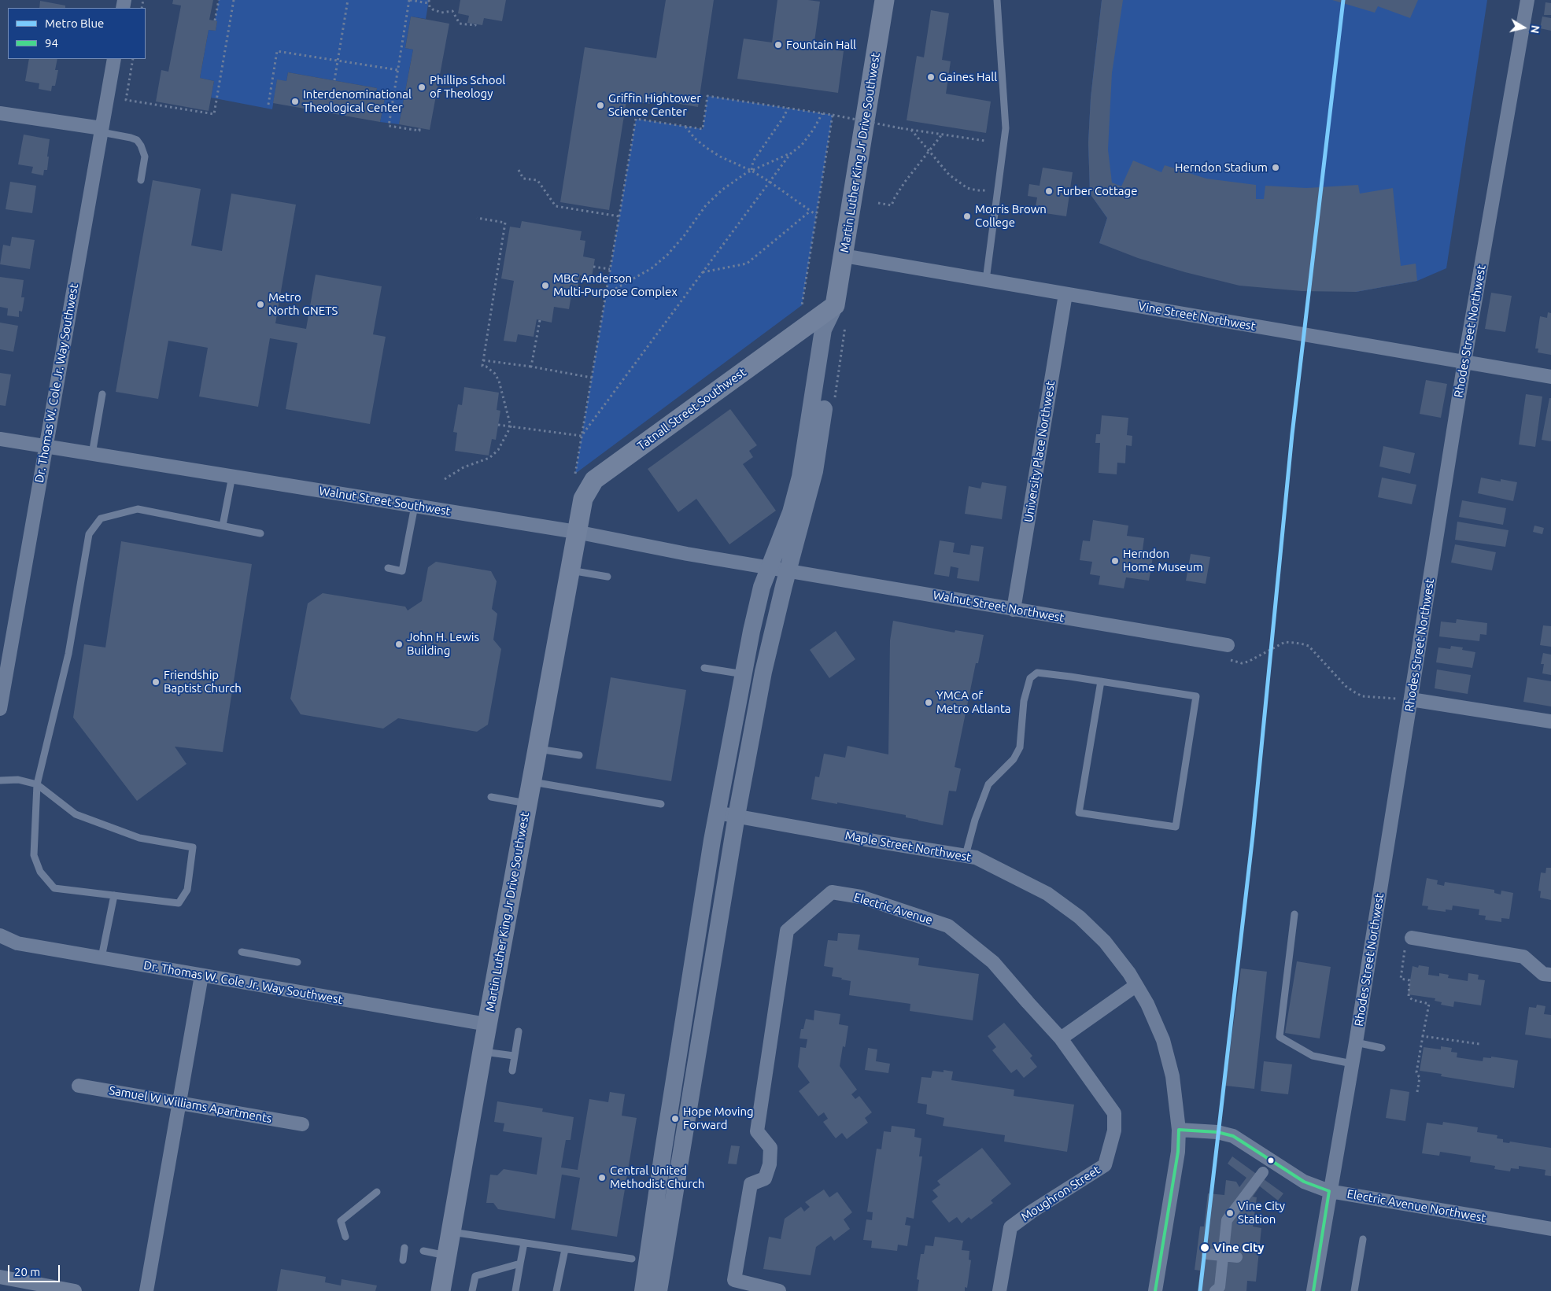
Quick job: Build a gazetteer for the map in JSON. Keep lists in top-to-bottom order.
{
  "streets": {
    "main road": ["Martin Luther King Jr Drive Southwest", "Tatnall Street Southwest"],
    "street": [
      "Vine Street Northwest",
      "Rhodes Street Northwest",
      "Dr. Thomas W. Cole Jr. Way Southwest",
      "University Place Northwest",
      "Walnut Street Southwest",
      "Walnut Street Northwest",
      "Maple Street Northwest",
      "Electric Avenue",
      "Samuel W Williams Apartments",
      "Moughron Street",
      "Electric Avenue Northwest"
    ]
  },
  "crossings": [
    ["Martin Luther King Jr Drive Southwest", "Vine Street Northwest"],
    ["Martin Luther King Jr Drive Southwest", "Dr. Thomas W. Cole Jr. Way Southwest"],
    ["Martin Luther King Jr Drive Southwest", "Tatnall Street Southwest"],
    ["Martin Luther King Jr Drive Southwest", "Walnut Street Southwest"],
    ["Vine Street Northwest", "Rhodes Street Northwest"],
    ["Vine Street Northwest", "University Place Northwest"],
    ["Rhodes Street Northwest", "Electric Avenue Northwest"],
    ["Dr. Thomas W. Cole Jr. Way Southwest", "Walnut Street Southwest"],
    ["Tatnall Street Southwest", "Walnut Street Southwest"],
    ["University Place Northwest", "Walnut Street Northwest"],
    ["Walnut Street Southwest", "Walnut Street Northwest"],
    ["Maple Street Northwest", "Electric Avenue Northwest"],
    ["Electric Avenue", "Moughron Street"]
  ],
  "places": [
    "Fountain Hall",
    "Gaines Hall",
    "Phillips School of Theology",
    "Interdenominational Theological Center",
    "Griffin Hightower Science Center",
    "Herndon Stadium",
    "Furber Cottage",
    "Morris Brown College",
    "MBC Anderson Multi-Purpose Complex",
    "Metro North GNETS",
    "Herndon Home Museum",
    "John H. Lewis Building",
    "Friendship Baptist Church",
    "YMCA of Metro Atlanta",
    "Hope Moving Forward",
    "Central United Methodist Church",
    "Vine City Station",
    "Vine City"
  ],
  "lines": ["metro line Blue", "transit line 94"],
  "legend": ["Metro Blue", "94"],
  "scale_bar": "20 m",
  "north": "right"
}
